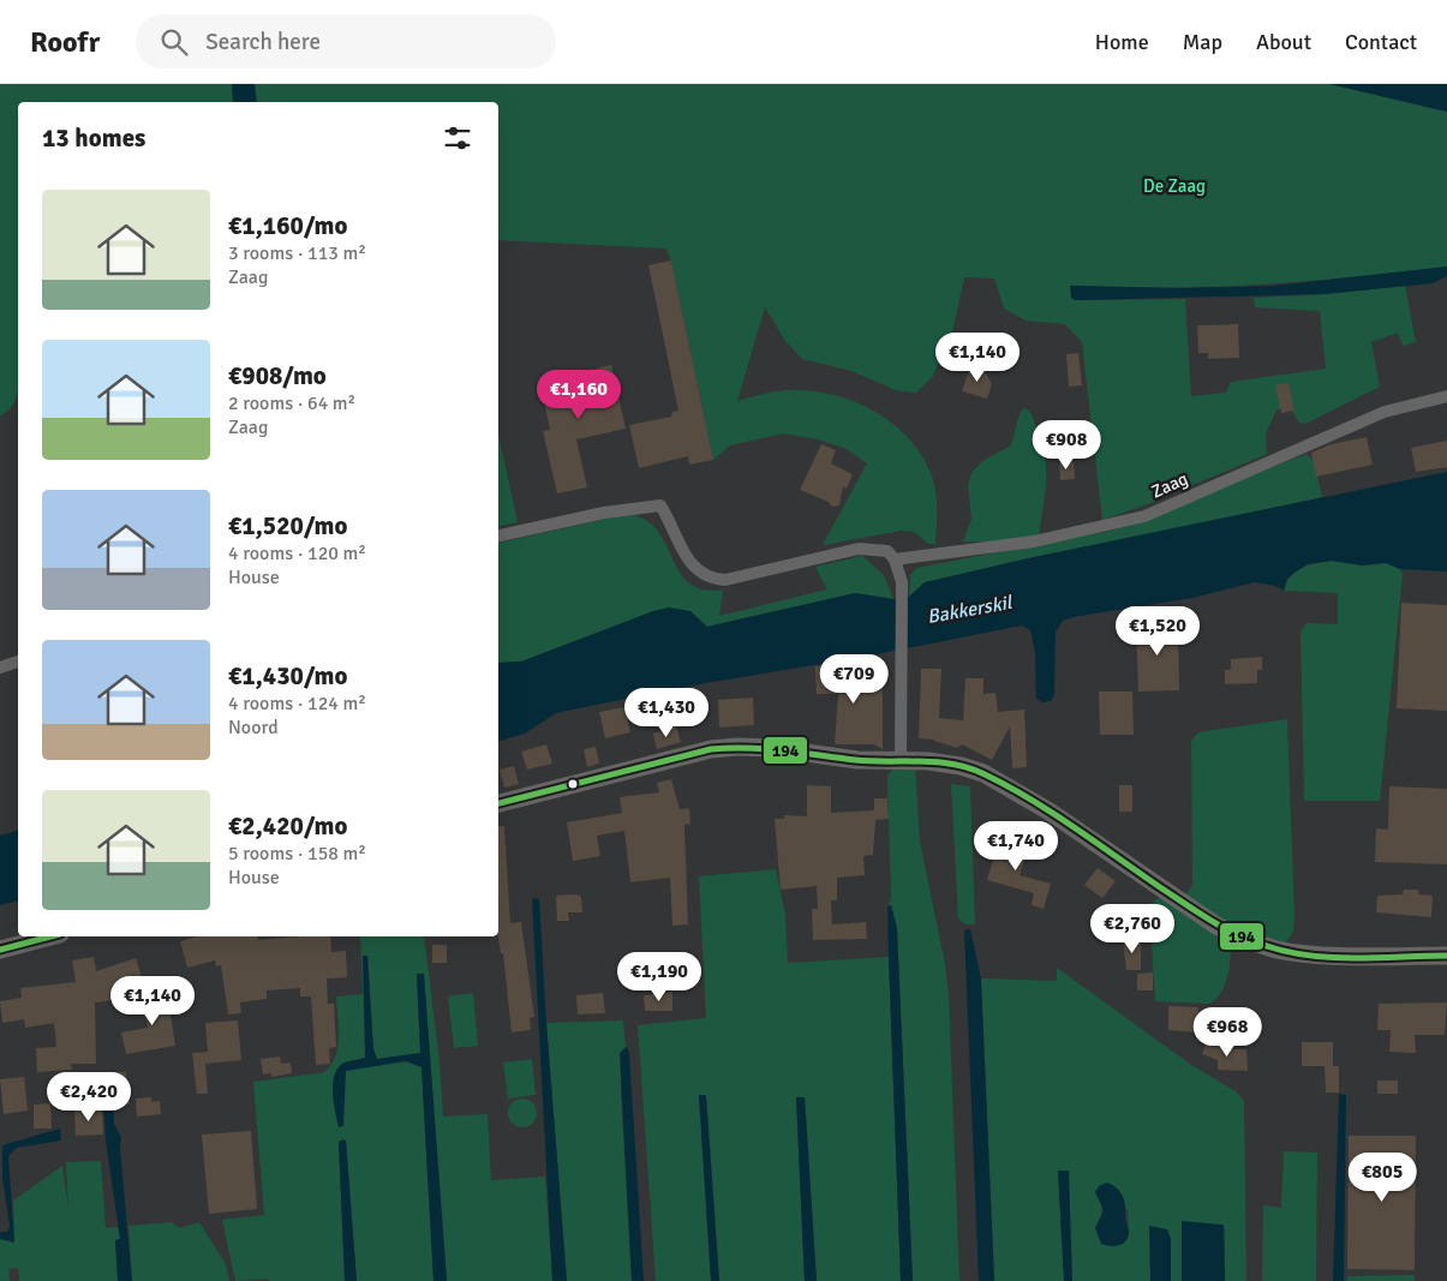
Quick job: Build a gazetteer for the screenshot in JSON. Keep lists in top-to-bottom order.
{
  "streets": {
    "street": ["Zaag"]
  },
  "water": ["Bakkerskil"],
  "parks": ["De Zaag"],
  "lines": ["transit line 194"],
  "page": {
    "header": "Roofr",
    "search": "Search here",
    "nav": [
      "Home",
      "Map",
      "About",
      "Contact"
    ],
    "heading": "13 homes",
    "list": [
      {
        "name": "€1,160/mo",
        "note": "3 rooms · 113 m² · Zaag"
      },
      {
        "name": "€908/mo",
        "note": "2 rooms · 64 m² · Zaag"
      },
      {
        "name": "€1,520/mo",
        "note": "4 rooms · 120 m² · House"
      },
      {
        "name": "€1,430/mo",
        "note": "4 rooms · 124 m² · Noord"
      },
      {
        "name": "€2,420/mo",
        "note": "5 rooms · 158 m² · House"
      }
    ],
    "price": [
      "€1,140",
      "€1,160",
      "€908",
      "€1,520",
      "€709",
      "€1,430",
      "€1,740",
      "€2,760",
      "€1,190",
      "€1,140",
      "€968",
      "€2,420",
      "€805"
    ]
  }
}
